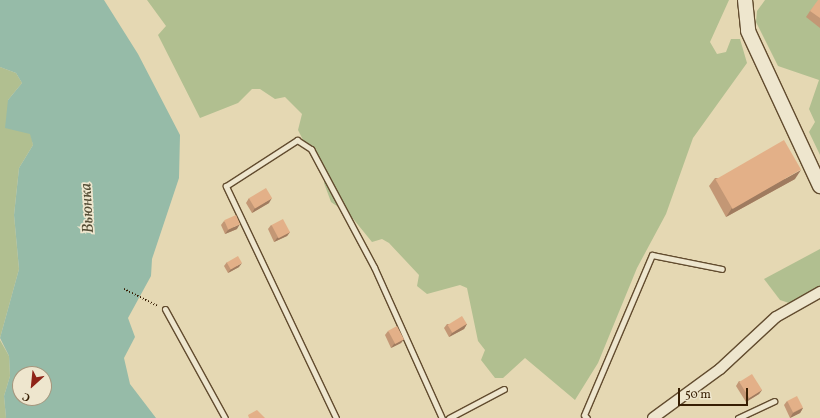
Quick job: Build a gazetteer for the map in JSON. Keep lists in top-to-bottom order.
{
  "water": ["Вьюнка"],
  "scale_bar": "50 m",
  "north": "bottom left"
}
